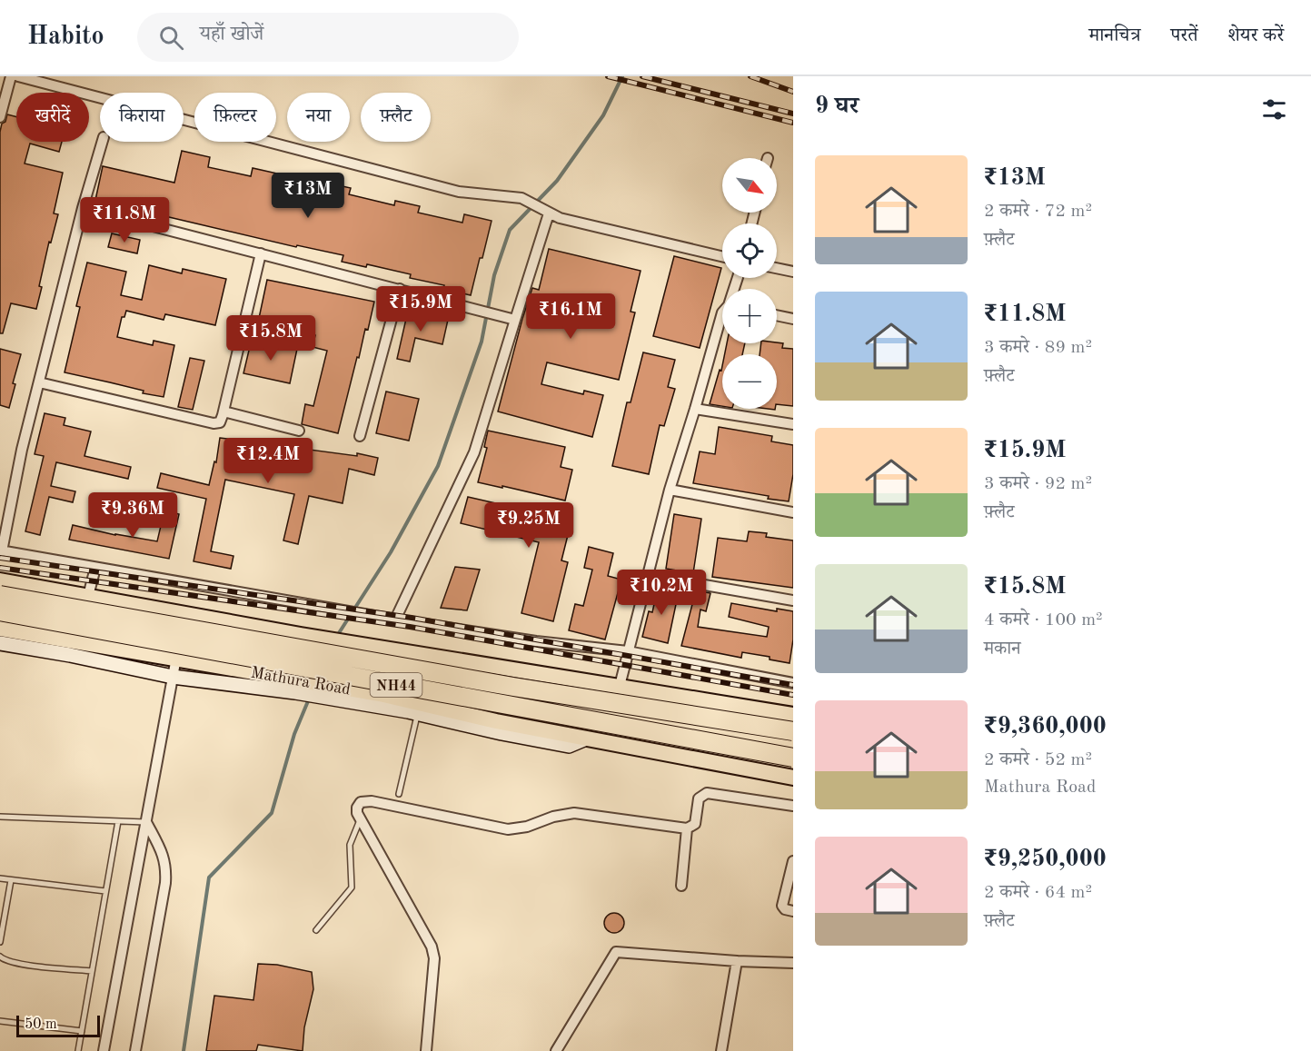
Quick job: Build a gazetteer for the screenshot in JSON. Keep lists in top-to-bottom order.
{
  "streets": {
    "highway": ["Mathura Road", "NH44"]
  },
  "scale_bar": "50 m",
  "north": "bottom right",
  "page": {
    "header": "Habito",
    "search": "यहाँ खोजें",
    "nav": ["मानचित्र", "परतें", "शेयर करें"],
    "heading": "9 घर",
    "chip": [
      "खरीदें",
      "किराया",
      "फ़िल्टर",
      "नया",
      "फ़्लैट"
    ],
    "list": [
      {
        "name": "₹13M",
        "note": "2 कमरे · 72 m² · फ़्लैट"
      },
      {
        "name": "₹11.8M",
        "note": "3 कमरे · 89 m² · फ़्लैट"
      },
      {
        "name": "₹15.9M",
        "note": "3 कमरे · 92 m² · फ़्लैट"
      },
      {
        "name": "₹15.8M",
        "note": "4 कमरे · 100 m² · मकान"
      },
      {
        "name": "₹9,360,000",
        "note": "2 कमरे · 52 m² · Mathura Road"
      },
      {
        "name": "₹9,250,000",
        "note": "2 कमरे · 64 m² · फ़्लैट"
      }
    ],
    "map_buttons": ["+", "−"],
    "price": [
      "₹13M",
      "₹11.8M",
      "₹15.9M",
      "₹16.1M",
      "₹15.8M",
      "₹12.4M",
      "₹9.36M",
      "₹9.25M",
      "₹10.2M"
    ],
    "scale": "50 m"
  }
}
